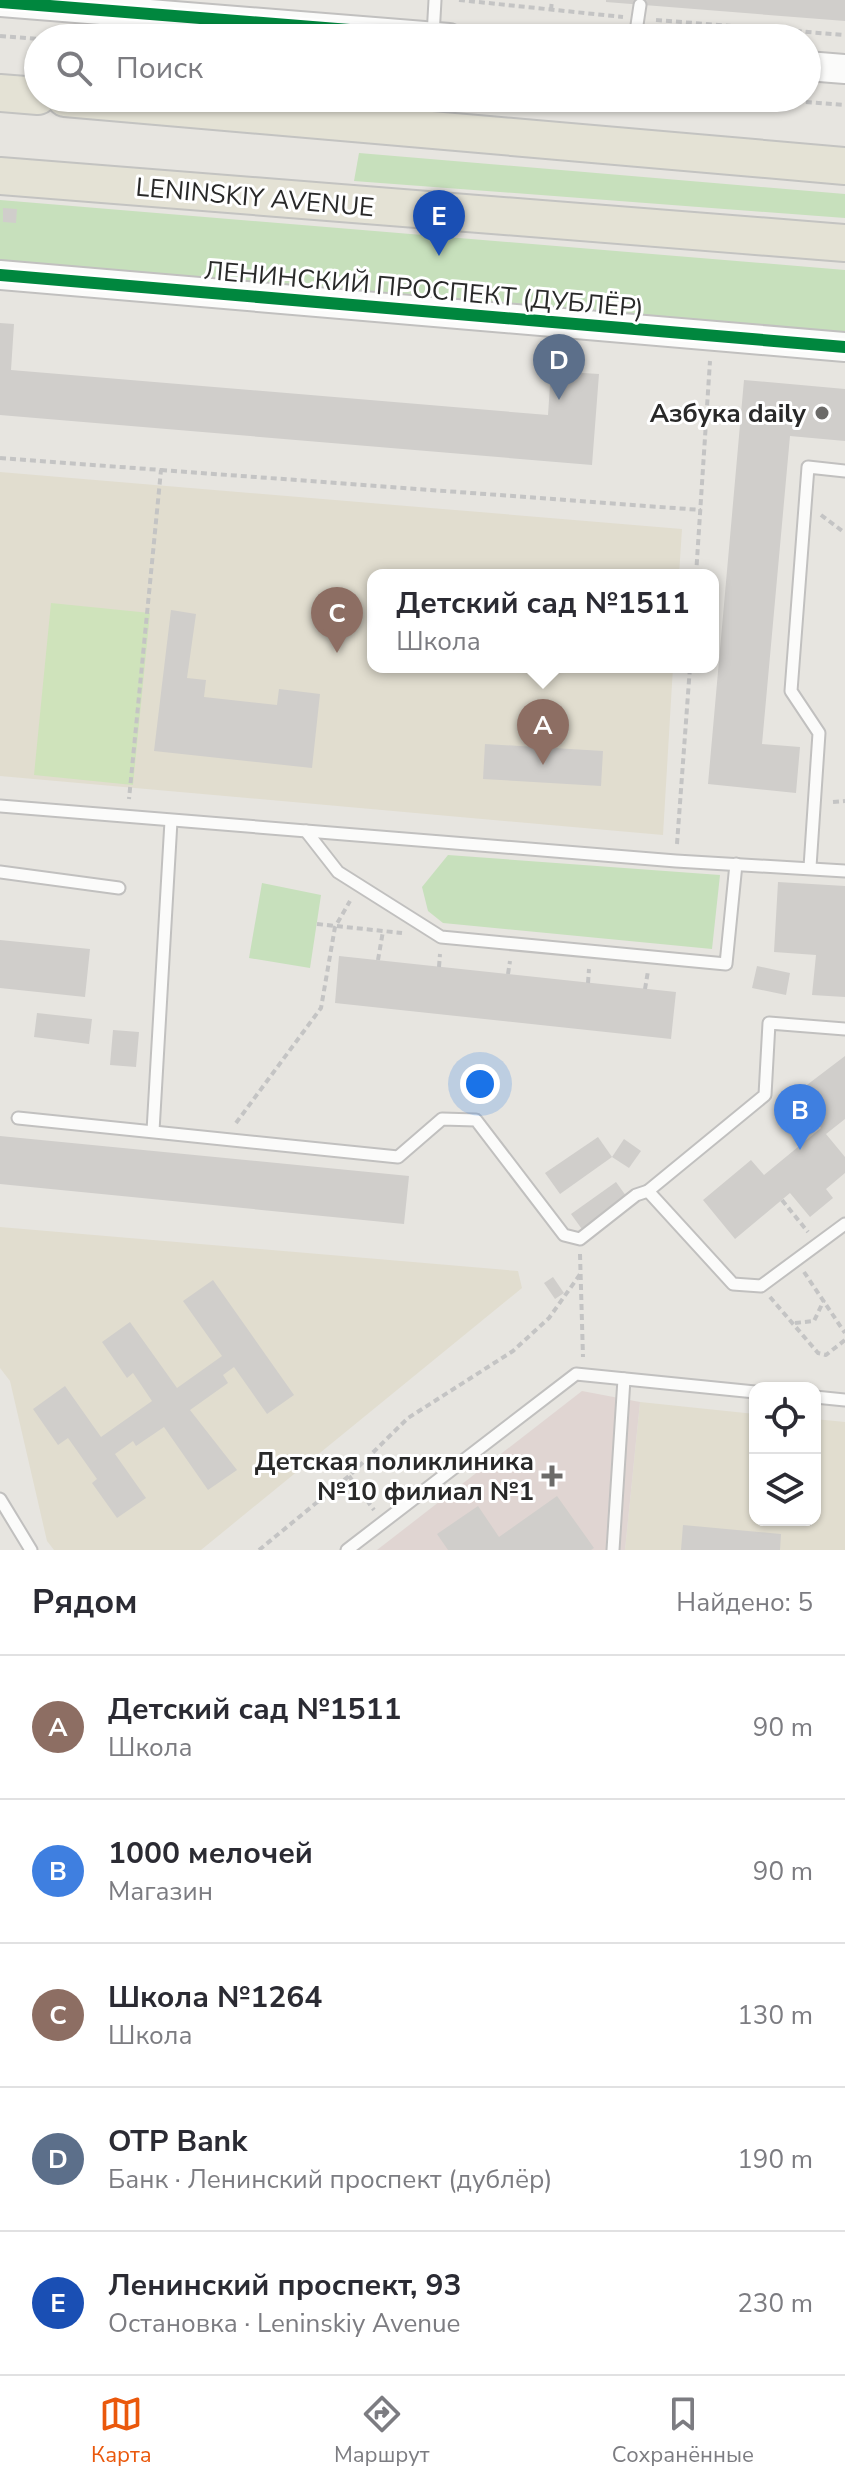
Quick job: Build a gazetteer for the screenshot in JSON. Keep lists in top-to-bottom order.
{
  "streets": {
    "main road": ["LENINSKIY AVENUE"],
    "street": ["ЛЕНИНСКИЙ ПРОСПЕКТ (ДУБЛЁР)"]
  },
  "places": {
    "other": ["Азбука daily"],
    "health": ["Детская поликлиника №10 филиал №1"]
  },
  "page": {
    "search": "Поиск",
    "pins": [
      "E",
      "D",
      "C",
      "A",
      "B"
    ],
    "popup": ["Детский сад №1511", "Школа"],
    "heading": ["Рядом", "Найдено: 5"],
    "list": [
      {
        "mark": "A",
        "name": "Детский сад №1511",
        "note": "Школа",
        "value": "90 m"
      },
      {
        "mark": "B",
        "name": "1000 мелочей",
        "note": "Магазин",
        "value": "90 m"
      },
      {
        "mark": "C",
        "name": "Школа №1264",
        "note": "Школа",
        "value": "130 m"
      },
      {
        "mark": "D",
        "name": "OTP Bank",
        "note": "Банк · Ленинский проспект (дублёр)",
        "value": "190 m"
      },
      {
        "mark": "E",
        "name": "Ленинский проспект, 93",
        "note": "Остановка · Leninskiy Avenue",
        "value": "230 m"
      }
    ],
    "nav": ["Карта", "Маршрут", "Сохранённые"]
  }
}
